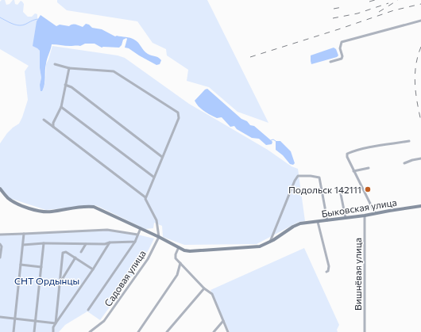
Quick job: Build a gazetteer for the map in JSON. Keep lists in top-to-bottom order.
{
  "streets": {
    "street": ["Быковская улица", "Вишнёвая улица", "Садовая улица"]
  },
  "crossings": [
    ["Быковская улица", "Вишнёвая улица"]
  ],
  "parks": ["СНТ Ордынцы"],
  "places": ["Подольск 142111"]
}
